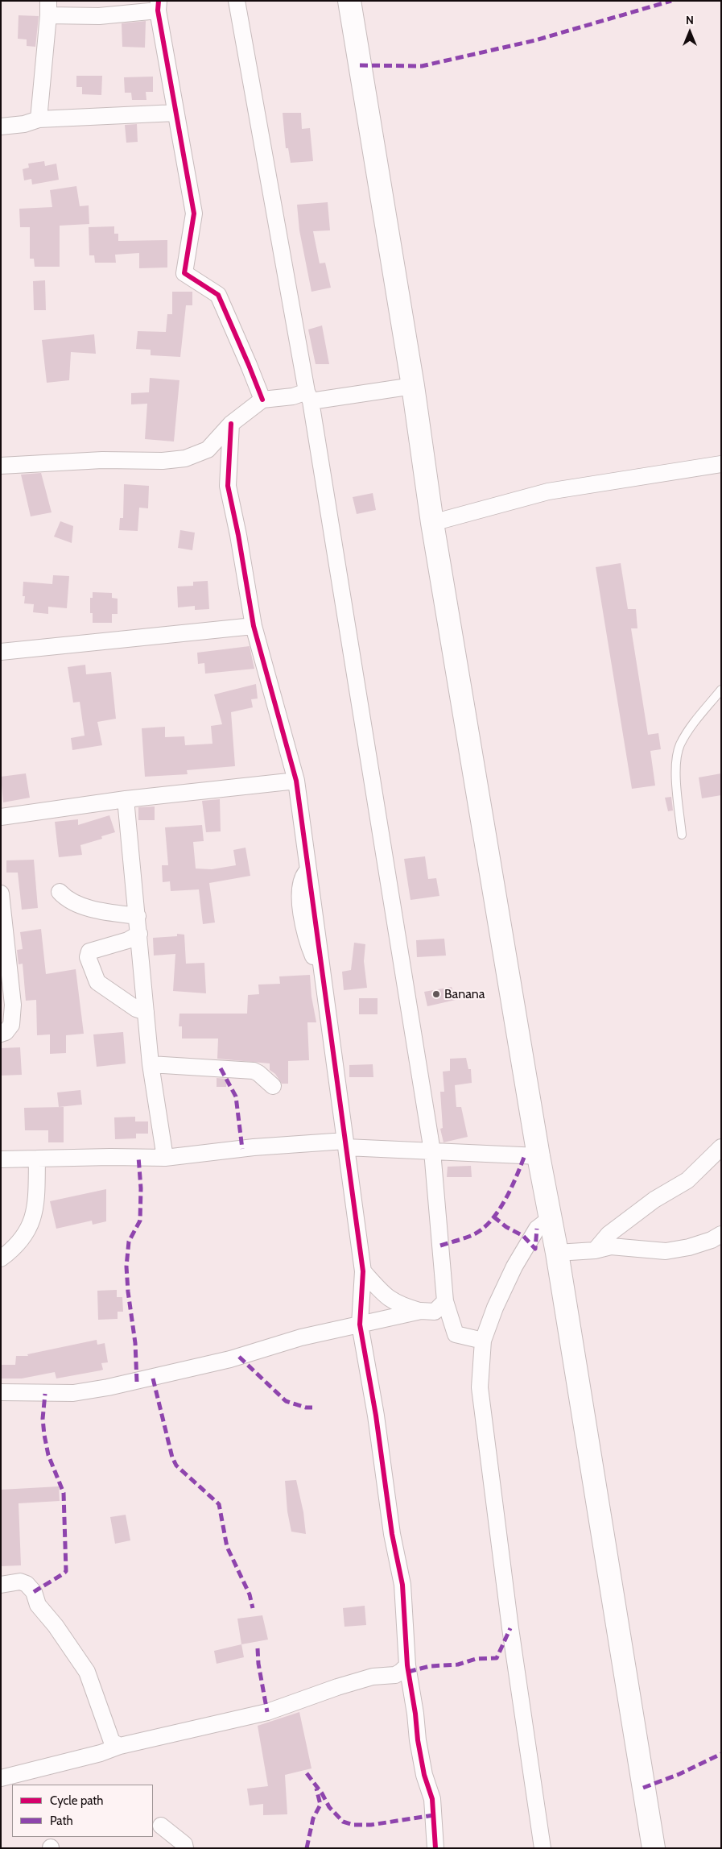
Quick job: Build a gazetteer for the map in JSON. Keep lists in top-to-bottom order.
{
  "places": ["Banana"],
  "legend": ["Cycle path", "Path"],
  "north": "top"
}
